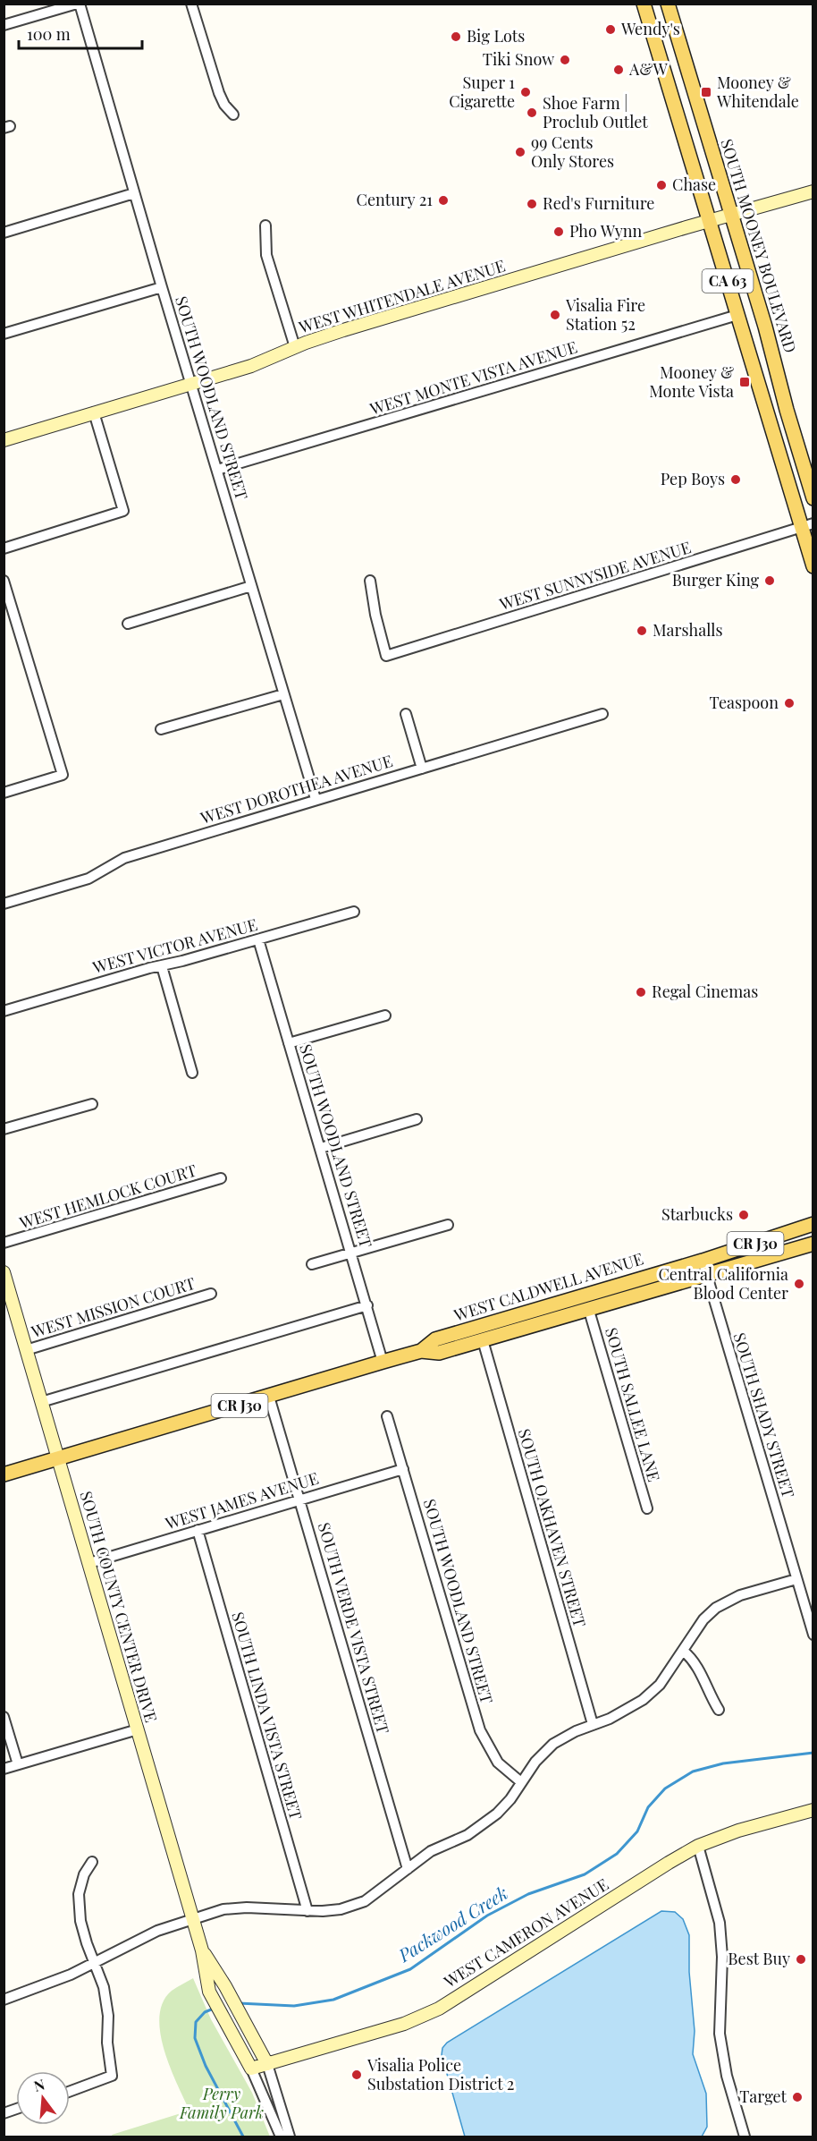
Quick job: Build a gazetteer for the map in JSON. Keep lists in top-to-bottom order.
{
  "streets": {
    "main road": [
      "SOUTH MOONEY BOULEVARD",
      "CA 63",
      "CR J30",
      "WEST CALDWELL AVENUE"
    ],
    "street": [
      "WEST WHITENDALE AVENUE",
      "WEST MONTE VISTA AVENUE",
      "SOUTH WOODLAND STREET",
      "WEST SUNNYSIDE AVENUE",
      "WEST DOROTHEA AVENUE",
      "WEST VICTOR AVENUE",
      "WEST HEMLOCK COURT",
      "WEST MISSION COURT",
      "SOUTH SALLEE LANE",
      "SOUTH SHADY STREET",
      "WEST JAMES AVENUE",
      "SOUTH OAKHAVEN STREET",
      "SOUTH COUNTY CENTER DRIVE",
      "SOUTH VERDE VISTA STREET",
      "SOUTH LINDA VISTA STREET",
      "WEST CAMERON AVENUE"
    ]
  },
  "crossings": [
    ["SOUTH MOONEY BOULEVARD", "WEST WHITENDALE AVENUE"],
    ["CA 63", "WEST WHITENDALE AVENUE"],
    ["CA 63", "WEST MONTE VISTA AVENUE"],
    ["CA 63", "WEST SUNNYSIDE AVENUE"],
    ["WEST WHITENDALE AVENUE", "SOUTH WOODLAND STREET"],
    ["WEST MONTE VISTA AVENUE", "SOUTH WOODLAND STREET"],
    ["SOUTH WOODLAND STREET", "WEST DOROTHEA AVENUE"],
    ["SOUTH WOODLAND STREET", "WEST VICTOR AVENUE"],
    ["SOUTH WOODLAND STREET", "WEST CALDWELL AVENUE"],
    ["SOUTH WOODLAND STREET", "WEST JAMES AVENUE"],
    ["WEST CALDWELL AVENUE", "SOUTH SALLEE LANE"],
    ["WEST CALDWELL AVENUE", "SOUTH SHADY STREET"],
    ["WEST CALDWELL AVENUE", "SOUTH OAKHAVEN STREET"],
    ["WEST CALDWELL AVENUE", "SOUTH COUNTY CENTER DRIVE"],
    ["WEST CALDWELL AVENUE", "SOUTH VERDE VISTA STREET"],
    ["WEST MISSION COURT", "SOUTH COUNTY CENTER DRIVE"],
    ["WEST JAMES AVENUE", "SOUTH COUNTY CENTER DRIVE"],
    ["WEST JAMES AVENUE", "SOUTH VERDE VISTA STREET"],
    ["WEST JAMES AVENUE", "SOUTH LINDA VISTA STREET"],
    ["SOUTH COUNTY CENTER DRIVE", "WEST CAMERON AVENUE"]
  ],
  "water": ["Packwood Creek"],
  "parks": ["Perry Family Park"],
  "places": {
    "other": [
      "Wendy's",
      "Big Lots",
      "Tiki Snow",
      "A&W",
      "Super 1 Cigarette",
      "Shoe Farm | Proclub Outlet",
      "99 Cents Only Stores",
      "Chase",
      "Century 21",
      "Red's Furniture",
      "Pho Wynn",
      "Visalia Fire Station 52",
      "Pep Boys",
      "Burger King",
      "Marshalls",
      "Teaspoon",
      "Regal Cinemas",
      "Starbucks",
      "Central California Blood Center",
      "Best Buy",
      "Visalia Police Substation District 2",
      "Target"
    ],
    "transit": ["Mooney & Whitendale", "Mooney & Monte Vista"]
  },
  "scale_bar": "100 m",
  "north": "top"
}
